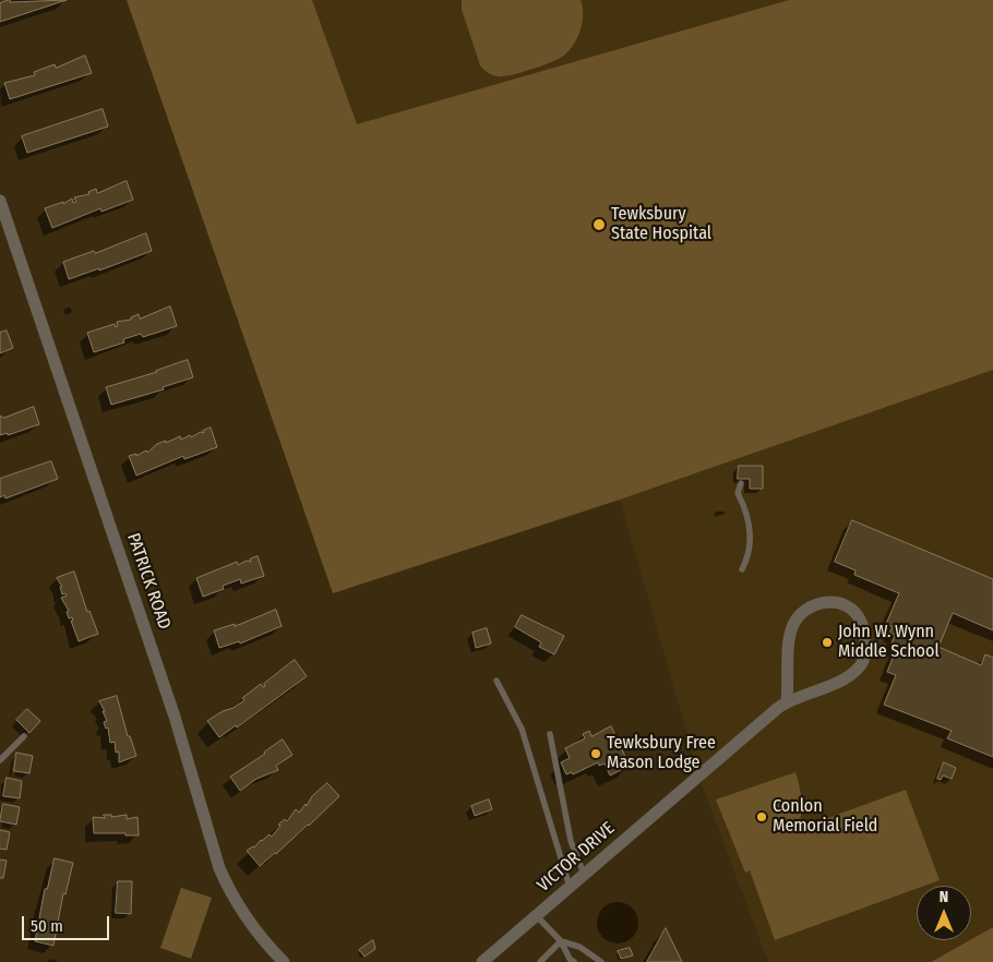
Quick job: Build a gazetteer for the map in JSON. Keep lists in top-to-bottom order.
{
  "streets": {
    "street": ["PATRICK ROAD", "VICTOR DRIVE"]
  },
  "places": [
    "Tewksbury State Hospital",
    "John W. Wynn Middle School",
    "Tewksbury Free Mason Lodge",
    "Conlon Memorial Field"
  ],
  "scale_bar": "50 m",
  "north": "top"
}
